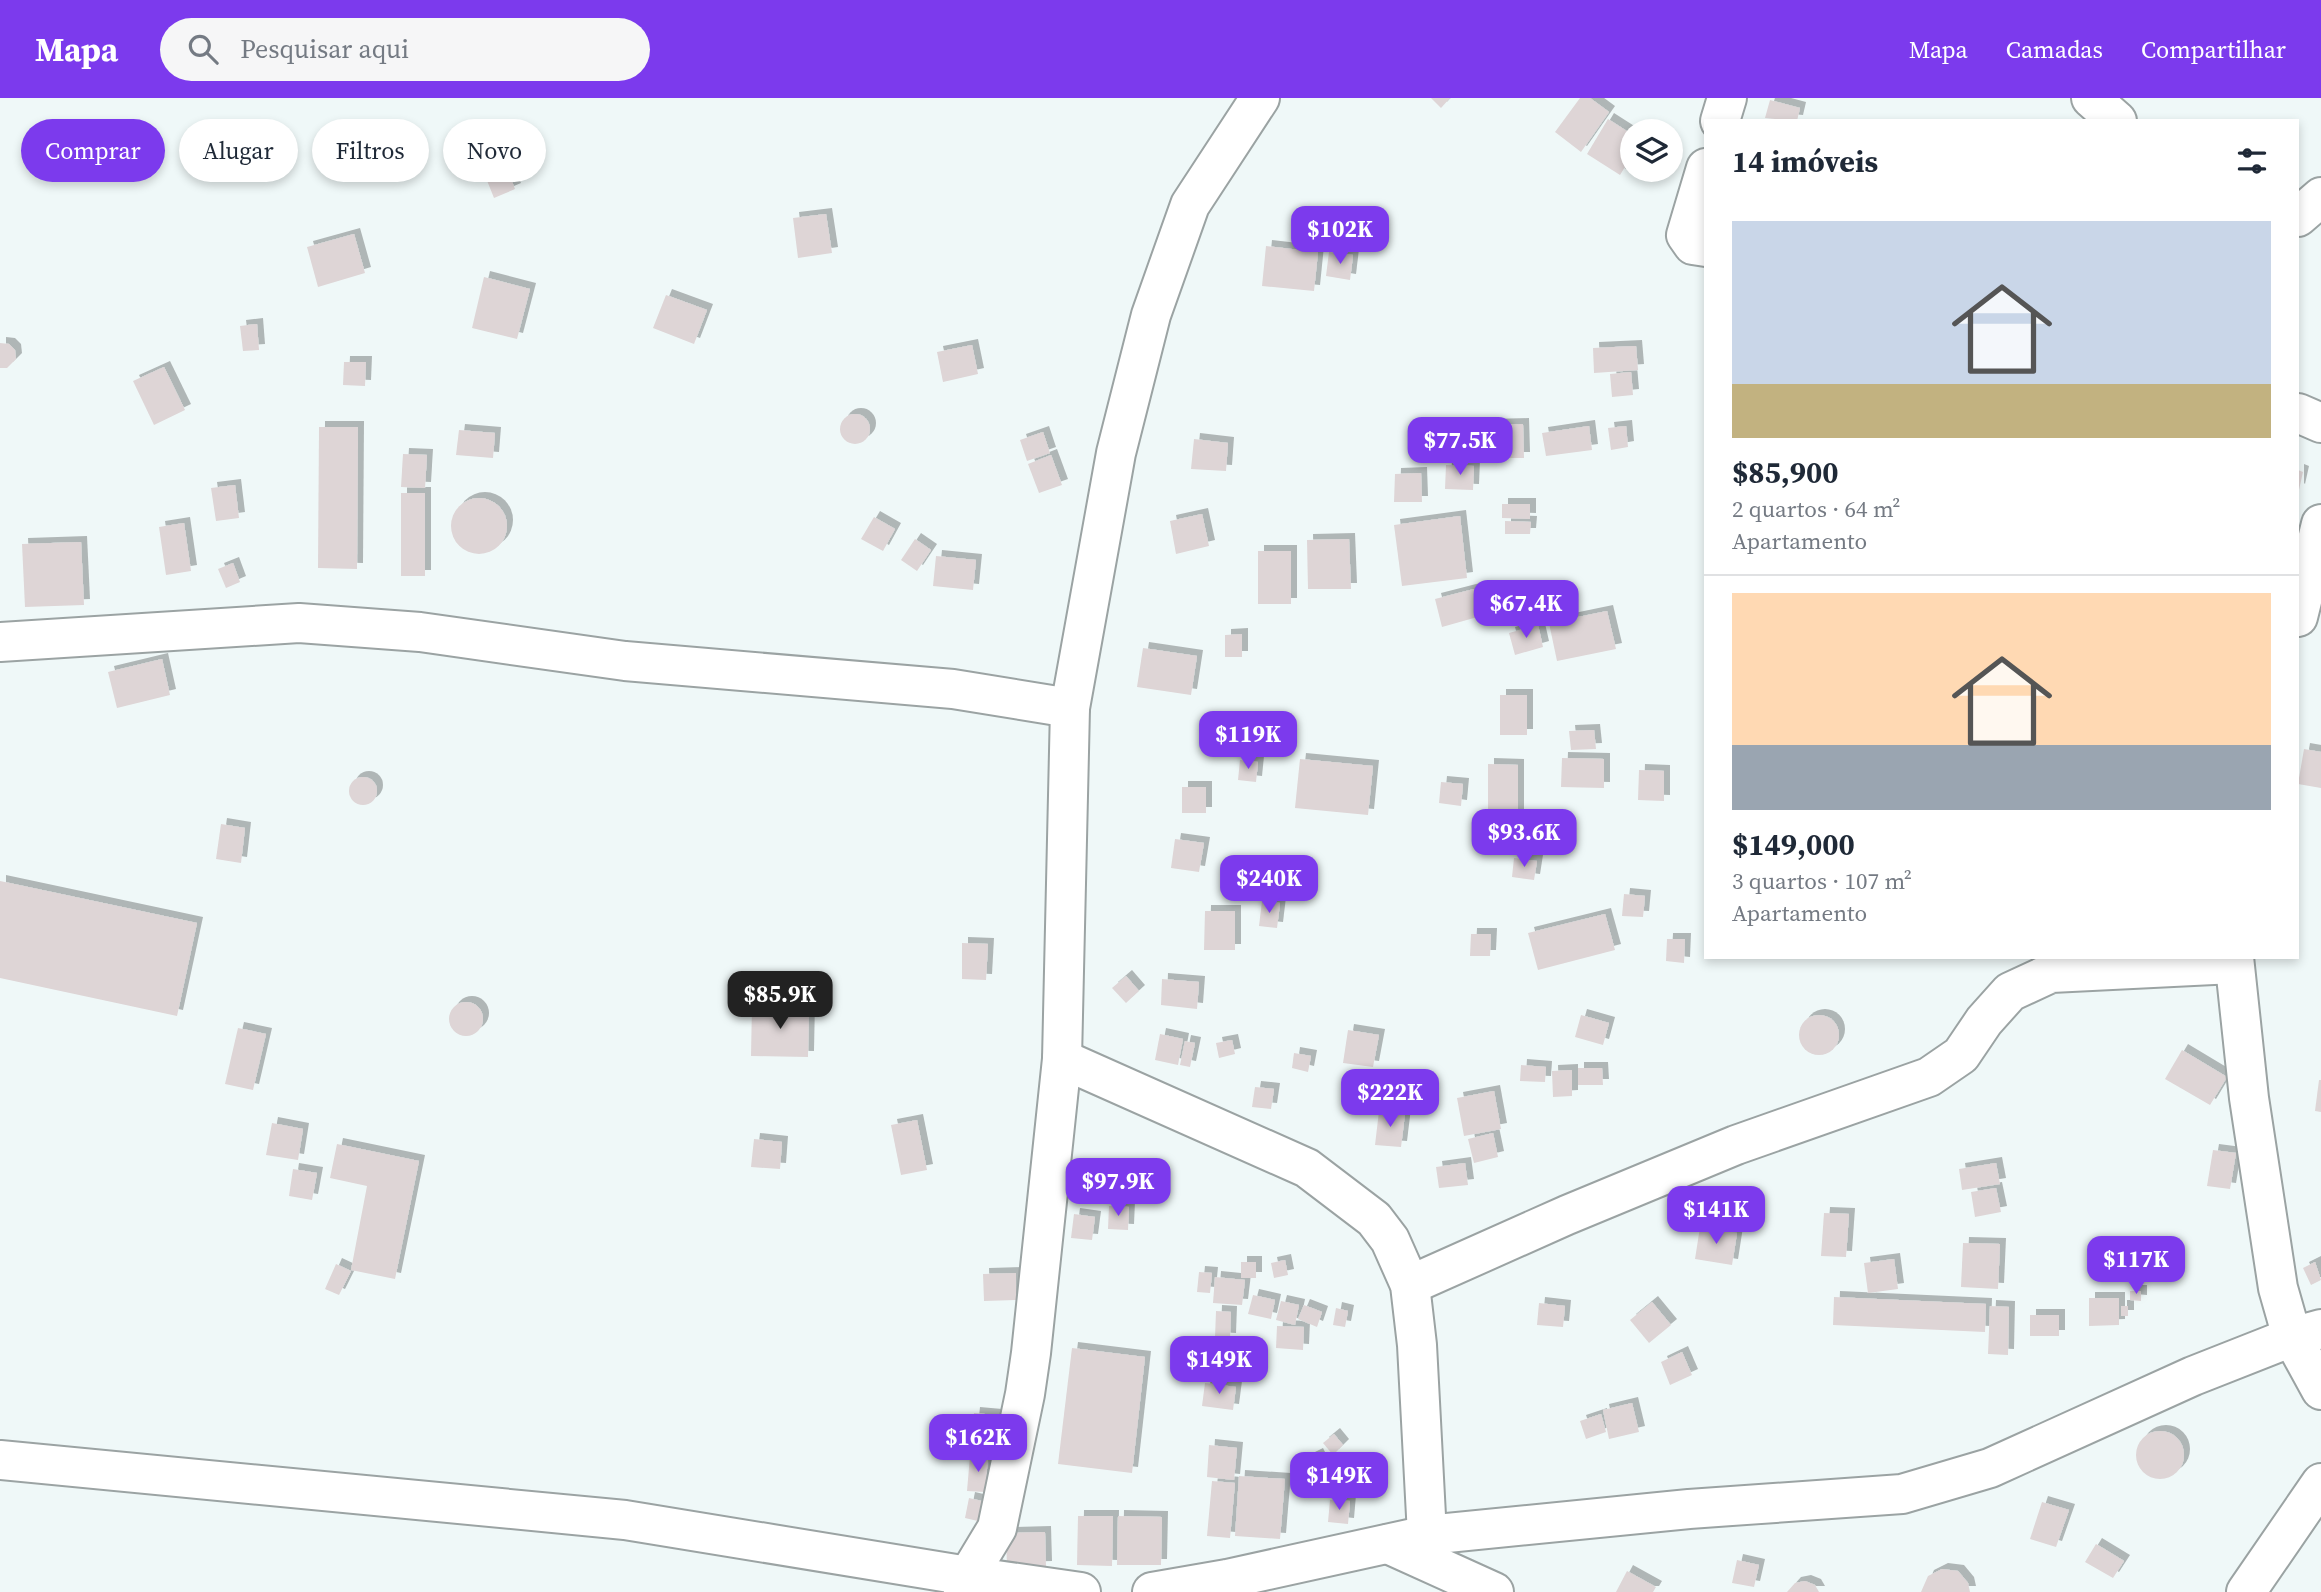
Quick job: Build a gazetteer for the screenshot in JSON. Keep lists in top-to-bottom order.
{
  "page": {
    "header": "Mapa",
    "search": "Pesquisar aqui",
    "nav": ["Mapa", "Camadas", "Compartilhar"],
    "chip": [
      "Comprar",
      "Alugar",
      "Filtros",
      "Novo"
    ],
    "heading": "14 imóveis",
    "list": [
      {
        "name": "$85,900",
        "note": "2 quartos · 64 m² · Apartamento"
      },
      {
        "name": "$149,000",
        "note": "3 quartos · 107 m² · Apartamento"
      }
    ],
    "price": [
      "$102K",
      "$77.5K",
      "$67.4K",
      "$119K",
      "$93.6K",
      "$240K",
      "$85.9K",
      "$222K",
      "$97.9K",
      "$141K",
      "$117K",
      "$149K",
      "$162K",
      "$149K"
    ]
  }
}
